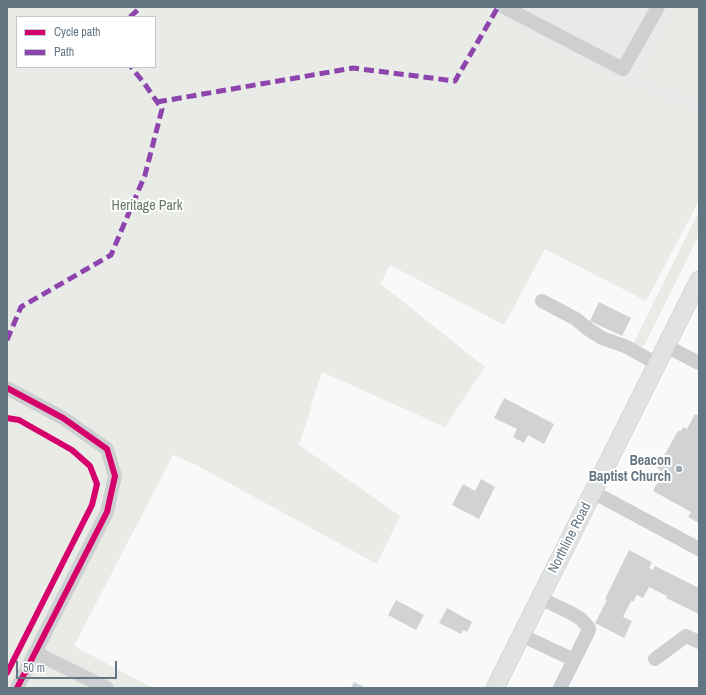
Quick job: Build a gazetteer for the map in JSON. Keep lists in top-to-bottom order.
{
  "streets": {
    "main road": ["Northline Road"]
  },
  "parks": ["Heritage Park"],
  "places": ["Beacon Baptist Church"],
  "legend": ["Cycle path", "Path"],
  "scale_bar": "50 m"
}
